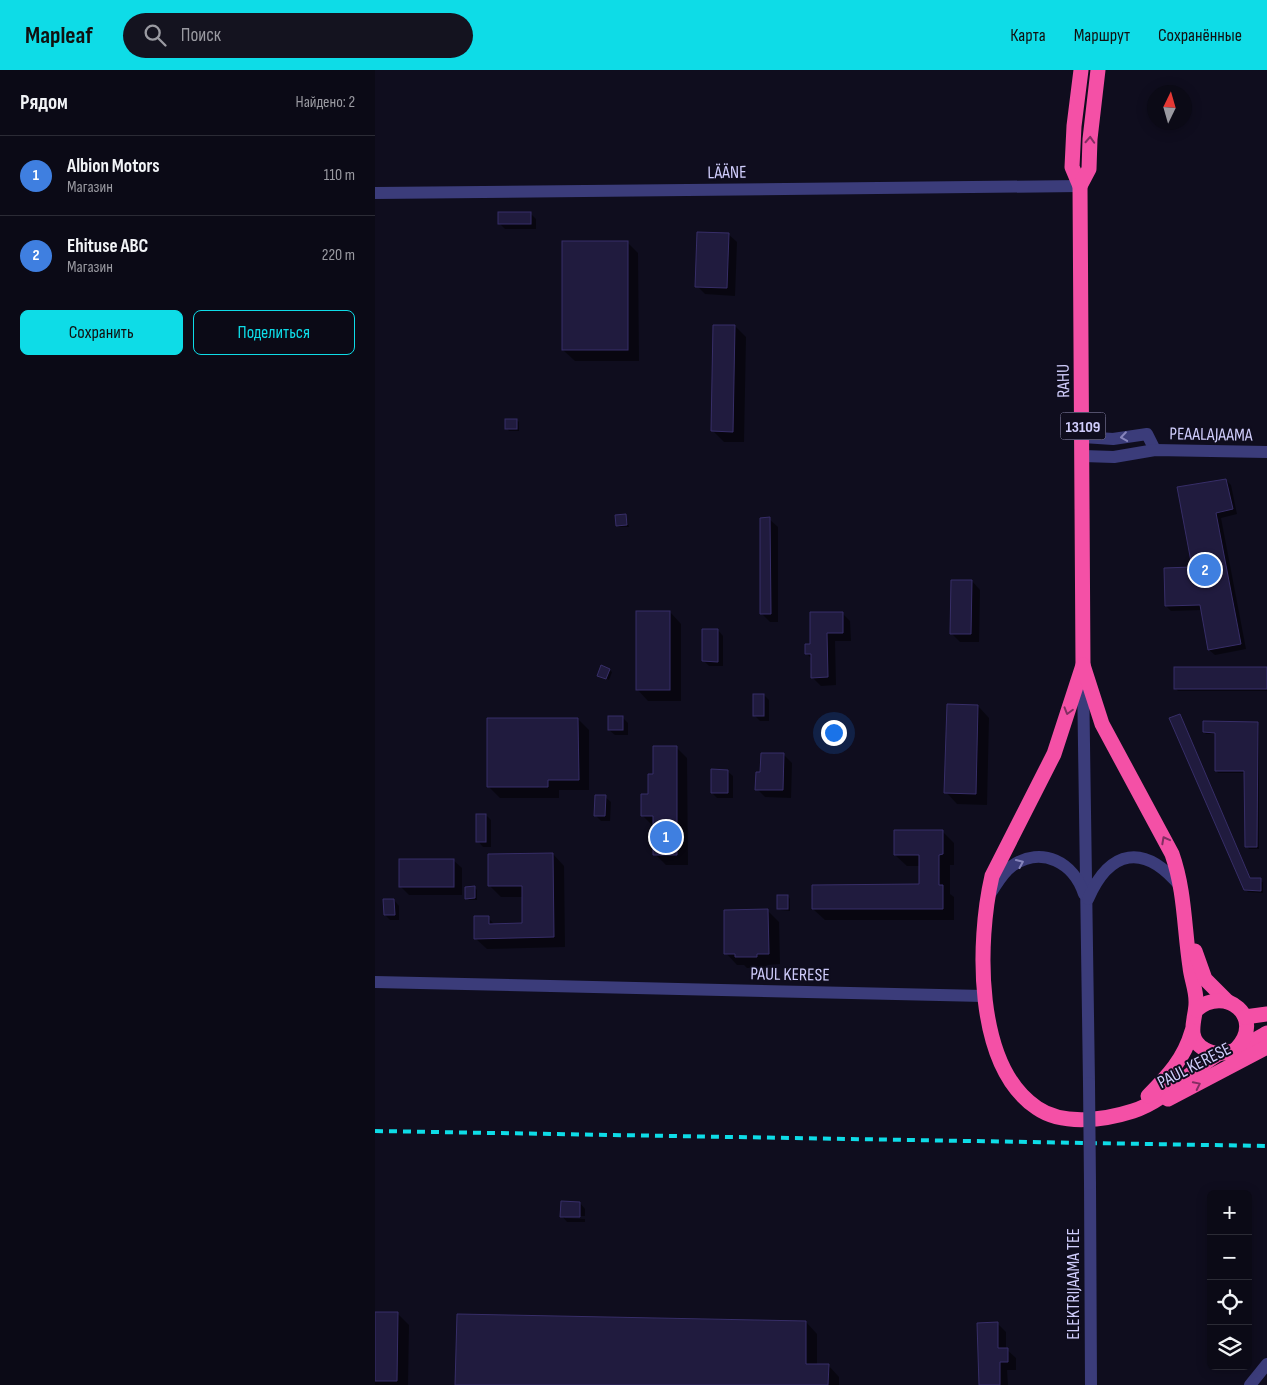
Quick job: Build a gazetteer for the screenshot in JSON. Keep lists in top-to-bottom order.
{
  "streets": {
    "highway": ["RAHU", "13109", "PAUL KERESE"],
    "street": ["LÄÄNE", "PEAALAJAAMA", "ELEKTRIJAAMA TEE"]
  },
  "crossings": [
    ["LÄÄNE", "RAHU"],
    ["RAHU", "13109"],
    ["RAHU", "PEAALAJAAMA"],
    ["13109", "ELEKTRIJAAMA TEE"]
  ],
  "north": "top",
  "page": {
    "header": "Mapleaf",
    "search": "Поиск",
    "nav": ["Карта", "Маршрут", "Сохранённые"],
    "heading": ["Рядом", "Найдено: 2"],
    "list": [
      {
        "mark": "1",
        "name": "Albion Motors",
        "note": "Магазин",
        "value": "110 m"
      },
      {
        "mark": "2",
        "name": "Ehituse ABC",
        "note": "Магазин",
        "value": "220 m"
      }
    ],
    "buttons": ["Сохранить", "Поделиться"],
    "pins": ["2", "1"],
    "map_buttons": ["+", "−"]
  }
}
